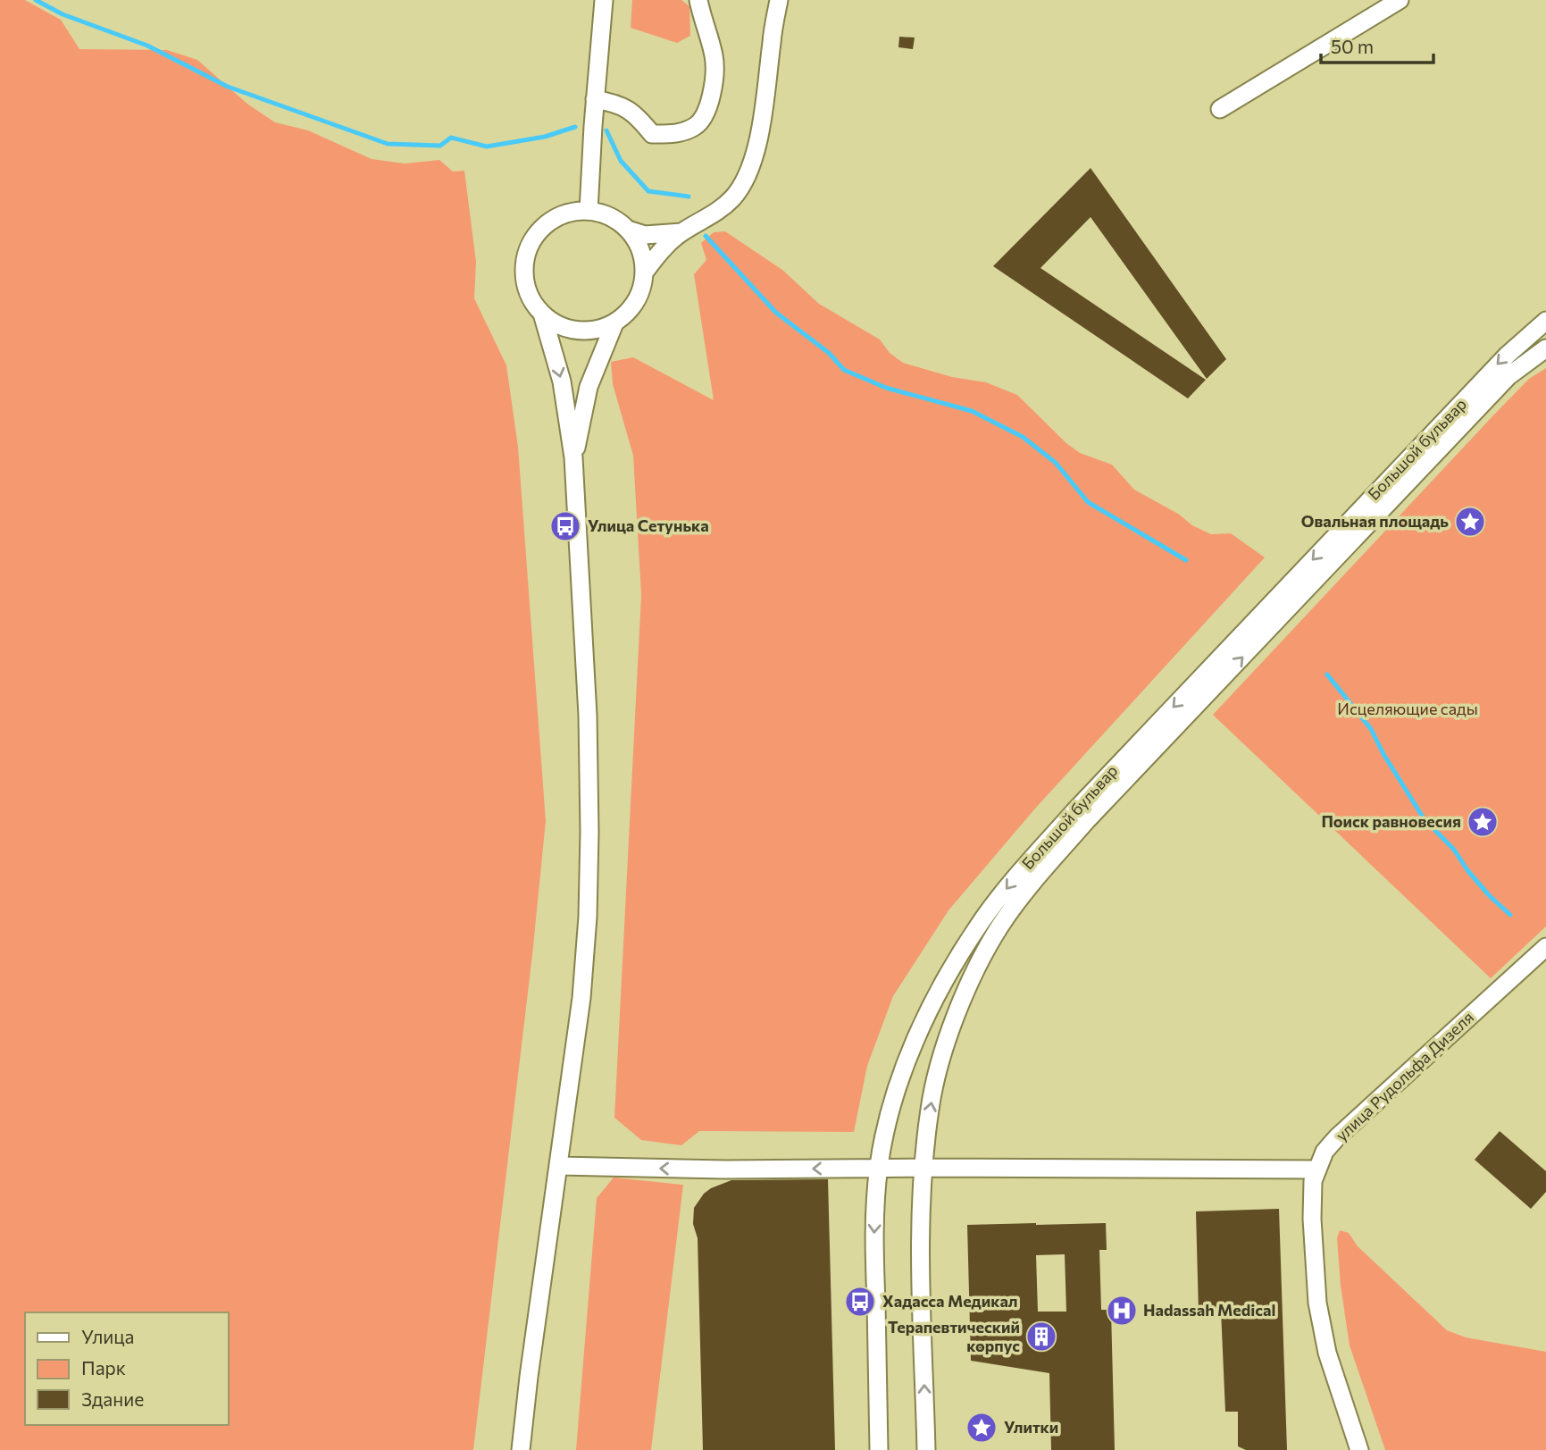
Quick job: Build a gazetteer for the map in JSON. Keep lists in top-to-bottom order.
{
  "streets": {
    "street": ["Большой бульвар", "улица Рудольфа Дизеля"]
  },
  "parks": ["Исцеляющие сады"],
  "places": {
    "place": ["Овальная площадь", "Поиск равновесия", "Улитки"],
    "bus stop": ["Улица Сетунька", "Хадасса Медикал"],
    "hospital": ["Hadassah Medical"],
    "building": ["Терапевтический корпус"]
  },
  "legend": ["Улица", "Парк", "Здание"],
  "scale_bar": "50 m"
}
